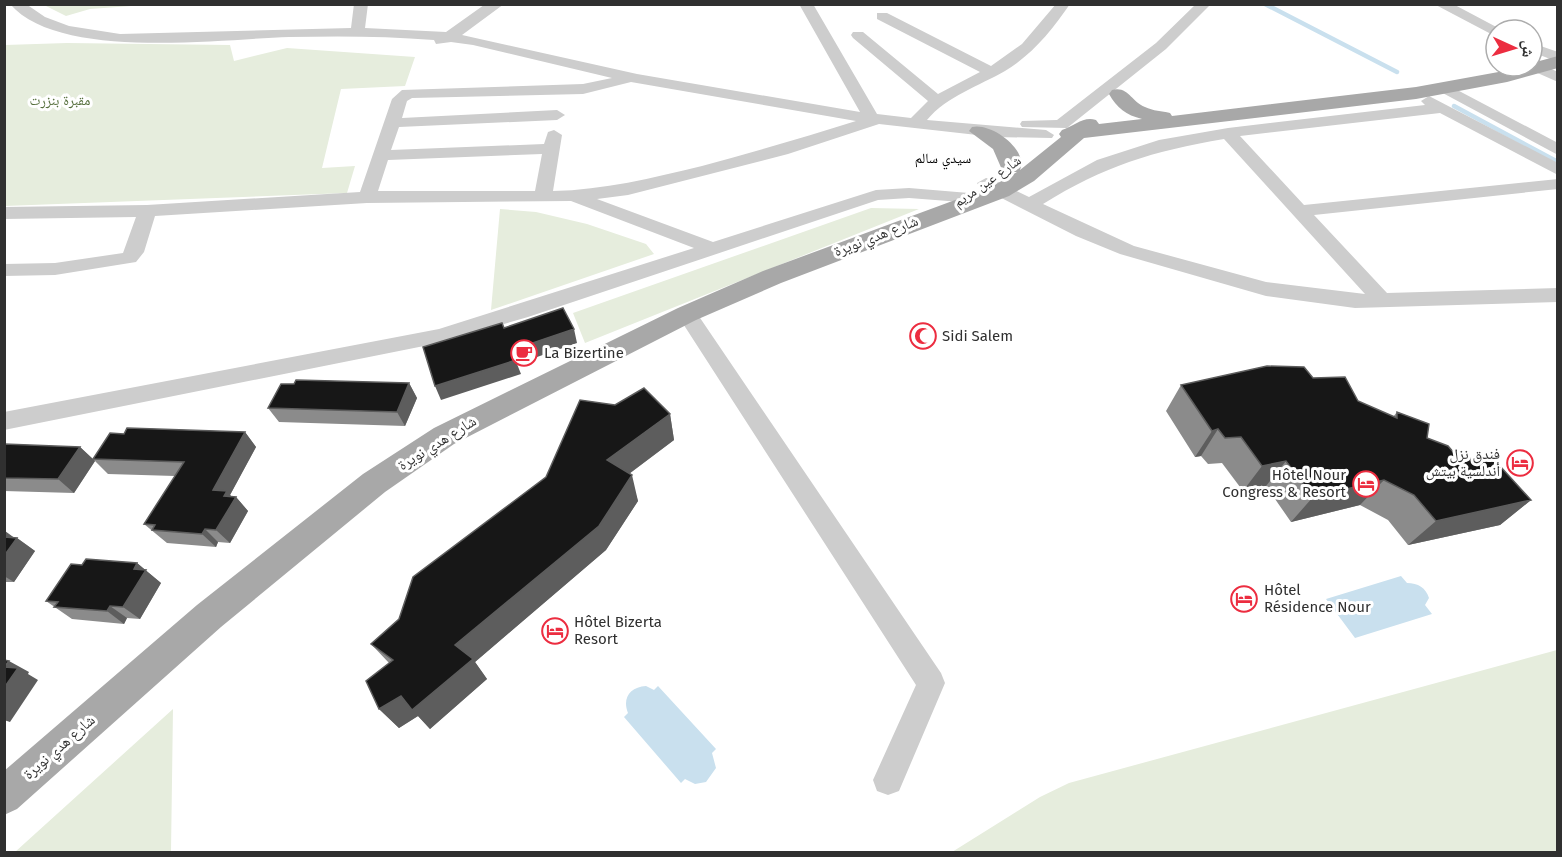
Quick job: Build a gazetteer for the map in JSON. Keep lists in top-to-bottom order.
{
  "streets": {
    "main road": ["شارع عين مريم", "شارع هدي نويرة"]
  },
  "crossings": [
    ["شارع عين مريم", "شارع هدي نويرة"]
  ],
  "districts": ["سيدي سالم"],
  "parks": ["مقبرة بنزرت"],
  "places": {
    "mosque": ["Sidi Salem"],
    "cafe": ["La Bizertine"],
    "hotel": [
      "فندق نزل أندلسية بيتش",
      "Hôtel Nour Congress & Resort",
      "Hôtel Résidence Nour",
      "Hôtel Bizerta Resort"
    ]
  },
  "north": "right"
}
